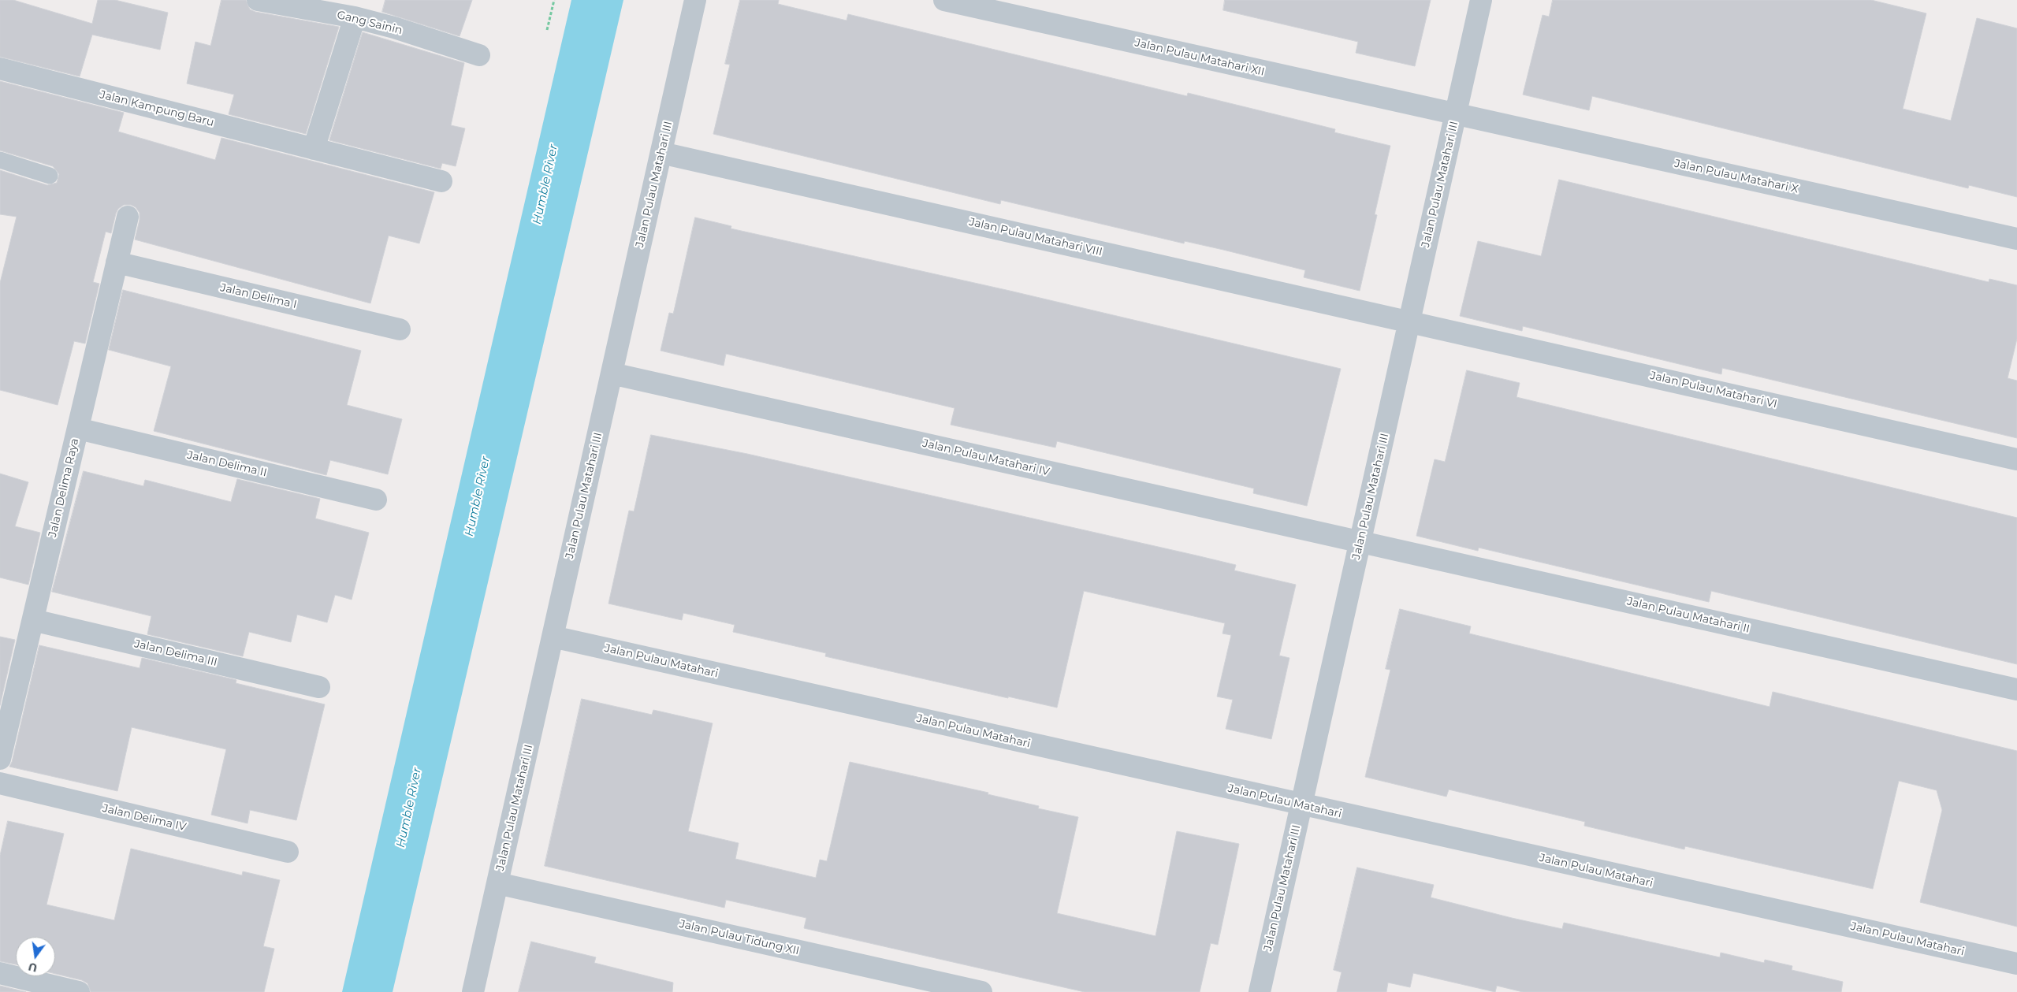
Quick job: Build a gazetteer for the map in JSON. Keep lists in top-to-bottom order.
{
  "streets": {
    "street": [
      "Gang Sainin",
      "Jalan Pulau Matahari XII",
      "Jalan Kampung Baru",
      "Jalan Pulau Matahari X",
      "Jalan Pulau Matahari III",
      "Jalan Pulau Matahari VIII",
      "Jalan Delima I",
      "Jalan Pulau Matahari VI",
      "Jalan Pulau Matahari IV",
      "Jalan Delima II",
      "Jalan Delima Raya",
      "Jalan Pulau Matahari II",
      "Jalan Delima III",
      "Jalan Pulau Matahari",
      "Jalan Delima IV",
      "Jalan Pulau Tidung XII"
    ]
  },
  "crossings": [
    ["Jalan Pulau Matahari XII", "Jalan Pulau Matahari X"],
    ["Jalan Pulau Matahari XII", "Jalan Pulau Matahari III"],
    ["Jalan Pulau Matahari X", "Jalan Pulau Matahari III"],
    ["Jalan Pulau Matahari III", "Jalan Pulau Matahari VIII"],
    ["Jalan Pulau Matahari III", "Jalan Pulau Matahari VI"],
    ["Jalan Pulau Matahari III", "Jalan Pulau Matahari IV"],
    ["Jalan Pulau Matahari III", "Jalan Pulau Matahari II"],
    ["Jalan Pulau Matahari III", "Jalan Pulau Matahari"],
    ["Jalan Pulau Matahari III", "Jalan Pulau Tidung XII"],
    ["Jalan Pulau Matahari VIII", "Jalan Pulau Matahari VI"],
    ["Jalan Delima I", "Jalan Delima Raya"],
    ["Jalan Pulau Matahari IV", "Jalan Pulau Matahari II"],
    ["Jalan Delima II", "Jalan Delima Raya"],
    ["Jalan Delima Raya", "Jalan Delima III"]
  ],
  "water": ["Humble River"],
  "north": "bottom"
}
